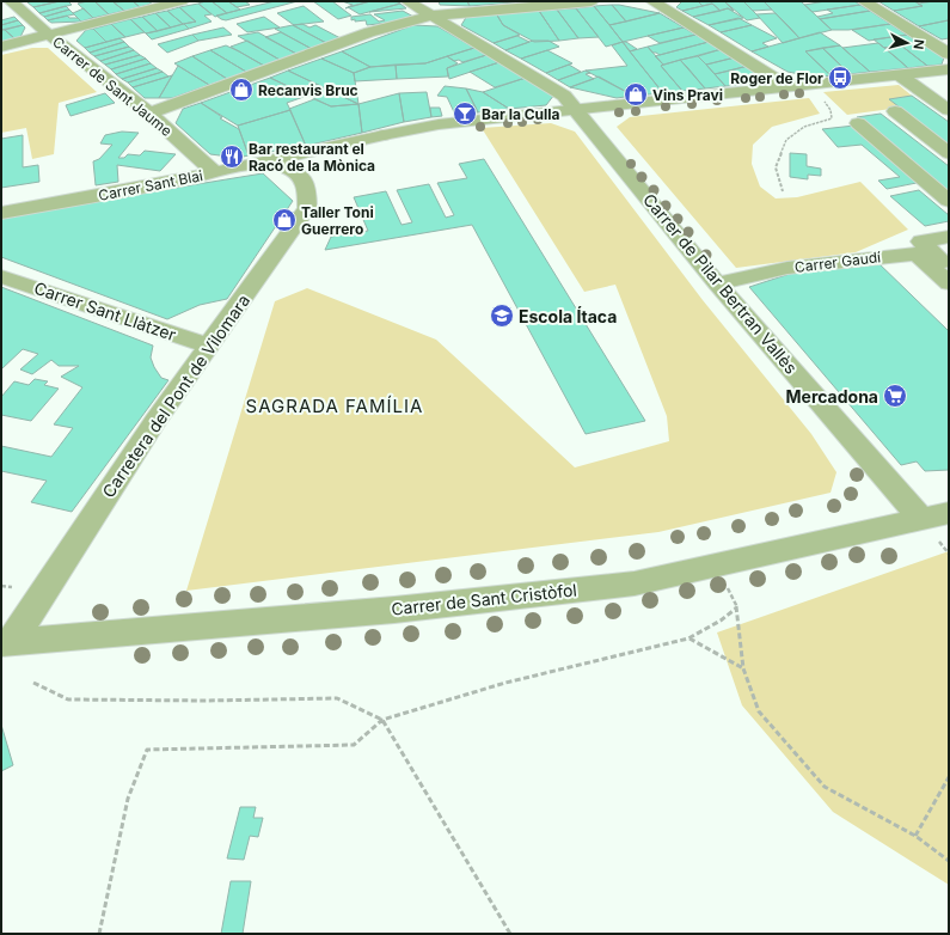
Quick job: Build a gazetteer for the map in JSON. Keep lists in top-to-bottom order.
{
  "streets": {
    "street": [
      "Carrer de Sant Jaume",
      "Carrer Sant Blai",
      "Carrer Gaudí",
      "Carrer de Pilar Bertran Vallès",
      "Carrer Sant Llàtzer",
      "Carretera del Pont de Vilomara",
      "Carrer de Sant Cristòfol"
    ]
  },
  "crossings": [
    ["Carrer de Sant Jaume", "Carrer Sant Blai"],
    ["Carrer Sant Blai", "Carrer de Pilar Bertran Vallès"],
    ["Carrer Sant Blai", "Carretera del Pont de Vilomara"],
    ["Carrer Gaudí", "Carrer de Pilar Bertran Vallès"],
    ["Carrer de Pilar Bertran Vallès", "Carrer de Sant Cristòfol"],
    ["Carrer Sant Llàtzer", "Carretera del Pont de Vilomara"],
    ["Carretera del Pont de Vilomara", "Carrer de Sant Cristòfol"]
  ],
  "districts": ["SAGRADA FAMÍLIA"],
  "places": {
    "bus stop": ["Roger de Flor"],
    "shop": ["Recanvis Bruc", "Vins Pravi", "Taller Toni Guerrero"],
    "bar": ["Bar la Culla"],
    "restaurant": ["Bar restaurant el Racó de la Mònica"],
    "school or university": ["Escola Ítaca"],
    "supermarket": ["Mercadona"]
  },
  "north": "right"
}
